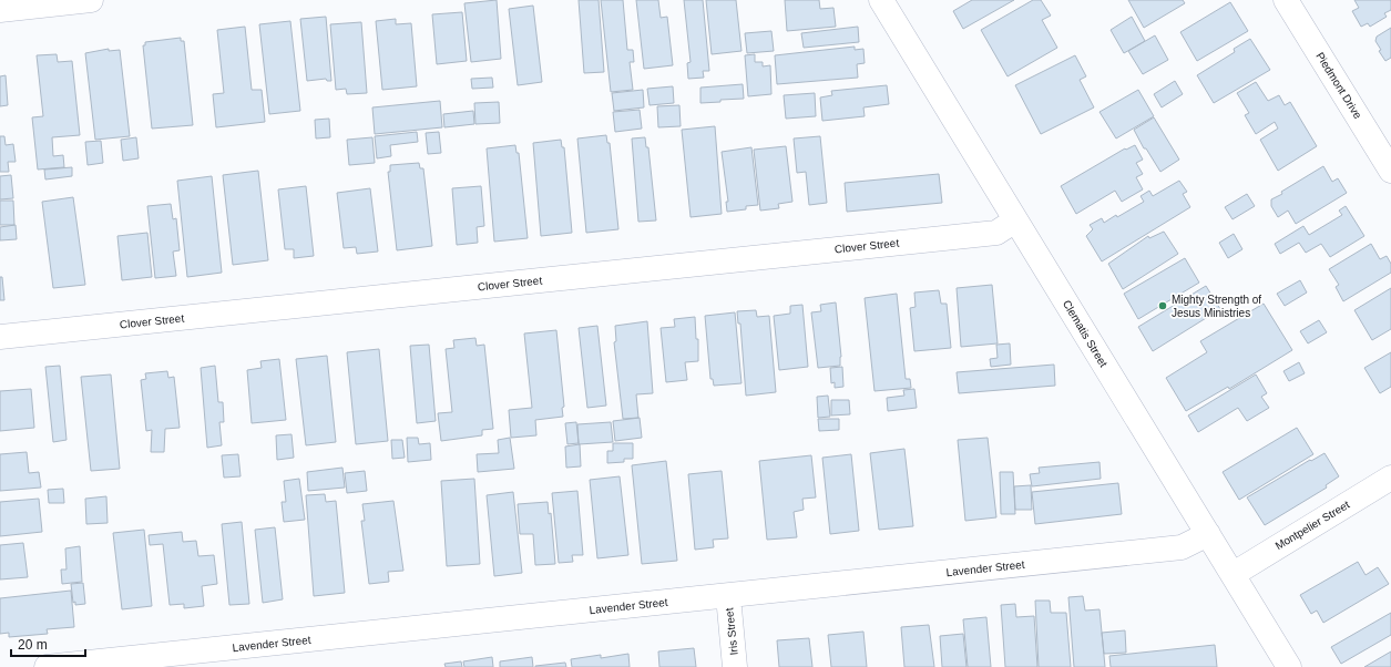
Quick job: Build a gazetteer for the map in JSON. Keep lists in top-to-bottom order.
{
  "streets": {
    "street": [
      "Piedmont Drive",
      "Clover Street",
      "Clematis Street",
      "Montpelier Street",
      "Lavender Street",
      "Iris Street"
    ]
  },
  "crossings": [
    ["Clover Street", "Clematis Street"],
    ["Clematis Street", "Montpelier Street"],
    ["Clematis Street", "Lavender Street"],
    ["Lavender Street", "Iris Street"]
  ],
  "places": ["Mighty Strength of Jesus Ministries"],
  "scale_bar": "20 m"
}
